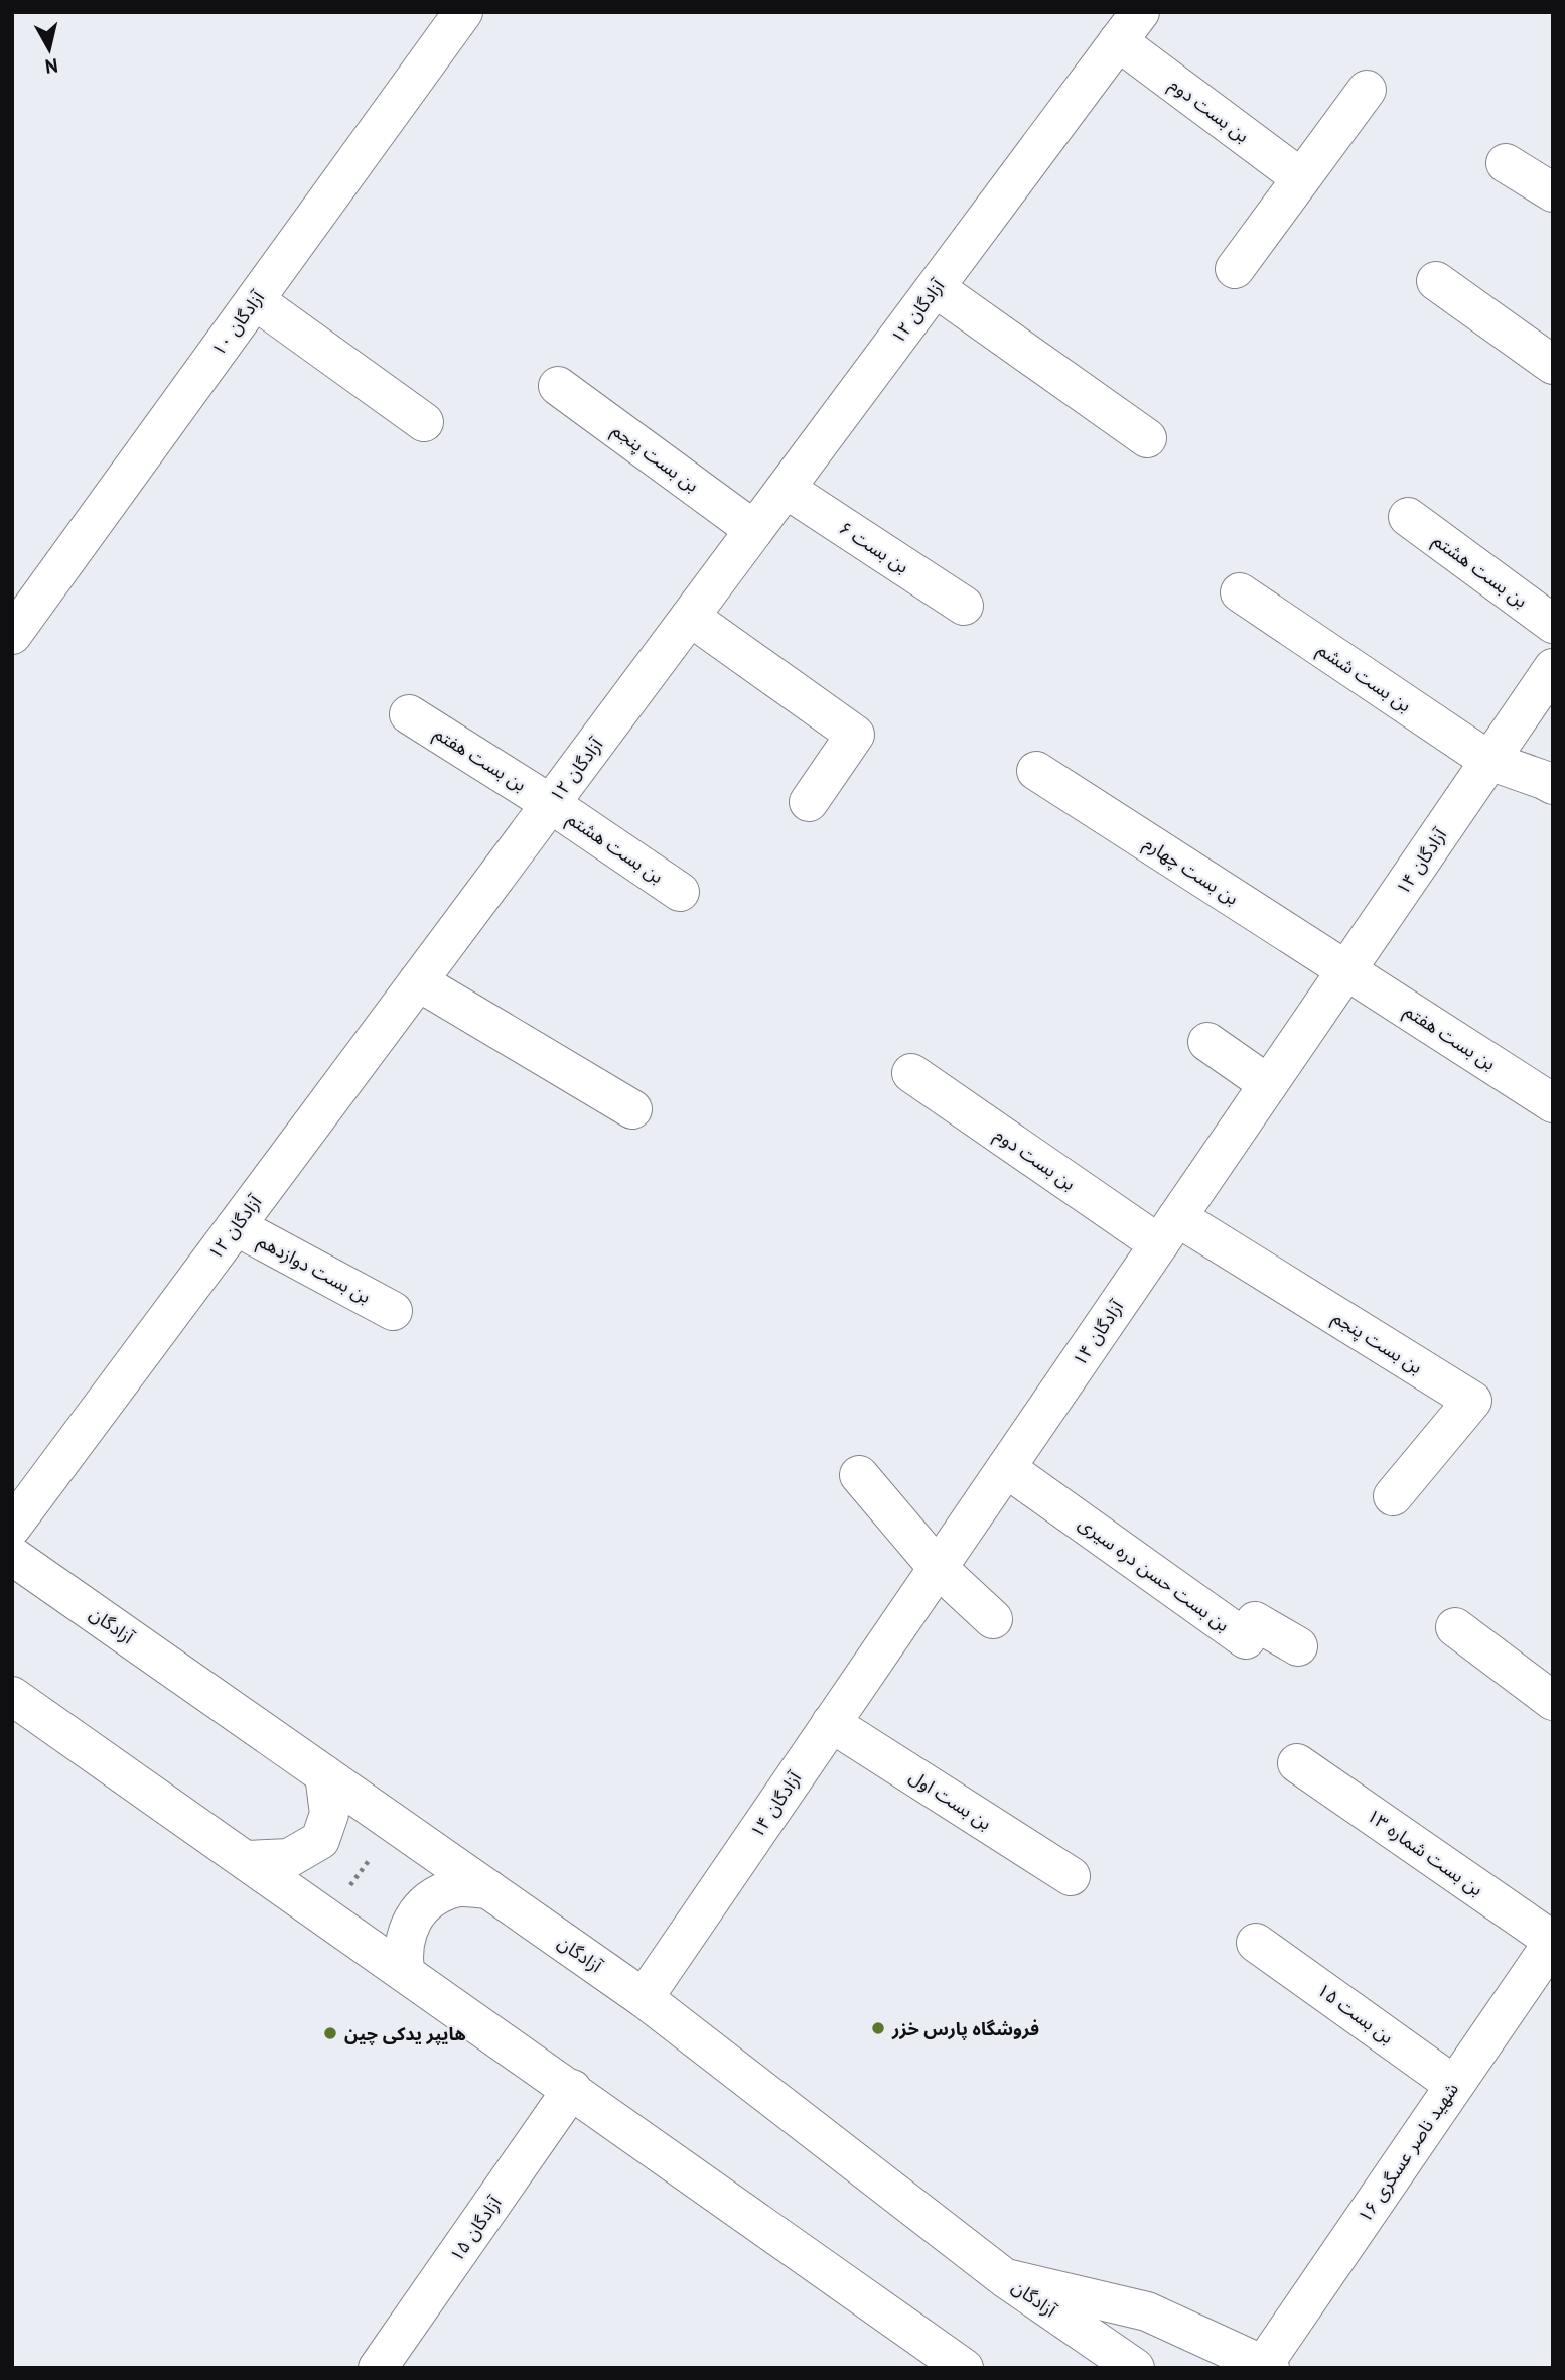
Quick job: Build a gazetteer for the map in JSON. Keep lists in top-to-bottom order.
{
  "streets": {
    "street": [
      "بن بست دوم",
      "۱۲ آزادگان",
      "۱۰ آزادگان",
      "بن بست پنجم",
      "بن بست ۶",
      "بن بست هشتم",
      "بن بست ششم",
      "بن بست هفتم",
      "۱۴ آزادگان",
      "بن بست چهارم",
      "بن بست دوازدهم",
      "بن بست حسن دره سیری",
      "آزادگان",
      "بن بست اول",
      "بن بست شماره ۱۳",
      "بن بست ۱۵",
      "۱۶ شهید ناصر عسگری",
      "۱۵ آزادگان"
    ]
  },
  "crossings": [
    ["بن بست دوم", "۱۲ آزادگان"],
    ["بن بست دوم", "بن بست پنجم"],
    ["بن بست دوم", "۱۴ آزادگان"],
    ["۱۲ آزادگان", "بن بست پنجم"],
    ["۱۲ آزادگان", "بن بست ۶"],
    ["۱۲ آزادگان", "بن بست هشتم"],
    ["۱۲ آزادگان", "بن بست هفتم"],
    ["۱۲ آزادگان", "بن بست دوازدهم"],
    ["بن بست پنجم", "۱۴ آزادگان"],
    ["بن بست هشتم", "بن بست هفتم"],
    ["بن بست ششم", "۱۴ آزادگان"],
    ["بن بست هفتم", "۱۴ آزادگان"],
    ["بن بست هفتم", "بن بست چهارم"],
    ["۱۴ آزادگان", "بن بست چهارم"],
    ["۱۴ آزادگان", "بن بست حسن دره سیری"],
    ["۱۴ آزادگان", "آزادگان"],
    ["۱۴ آزادگان", "بن بست اول"],
    ["بن بست شماره ۱۳", "۱۶ شهید ناصر عسگری"],
    ["بن بست ۱۵", "۱۶ شهید ناصر عسگری"]
  ],
  "places": ["فروشگاه پارس خزر", "هایپر یدکی چین"],
  "north": "bottom"
}
